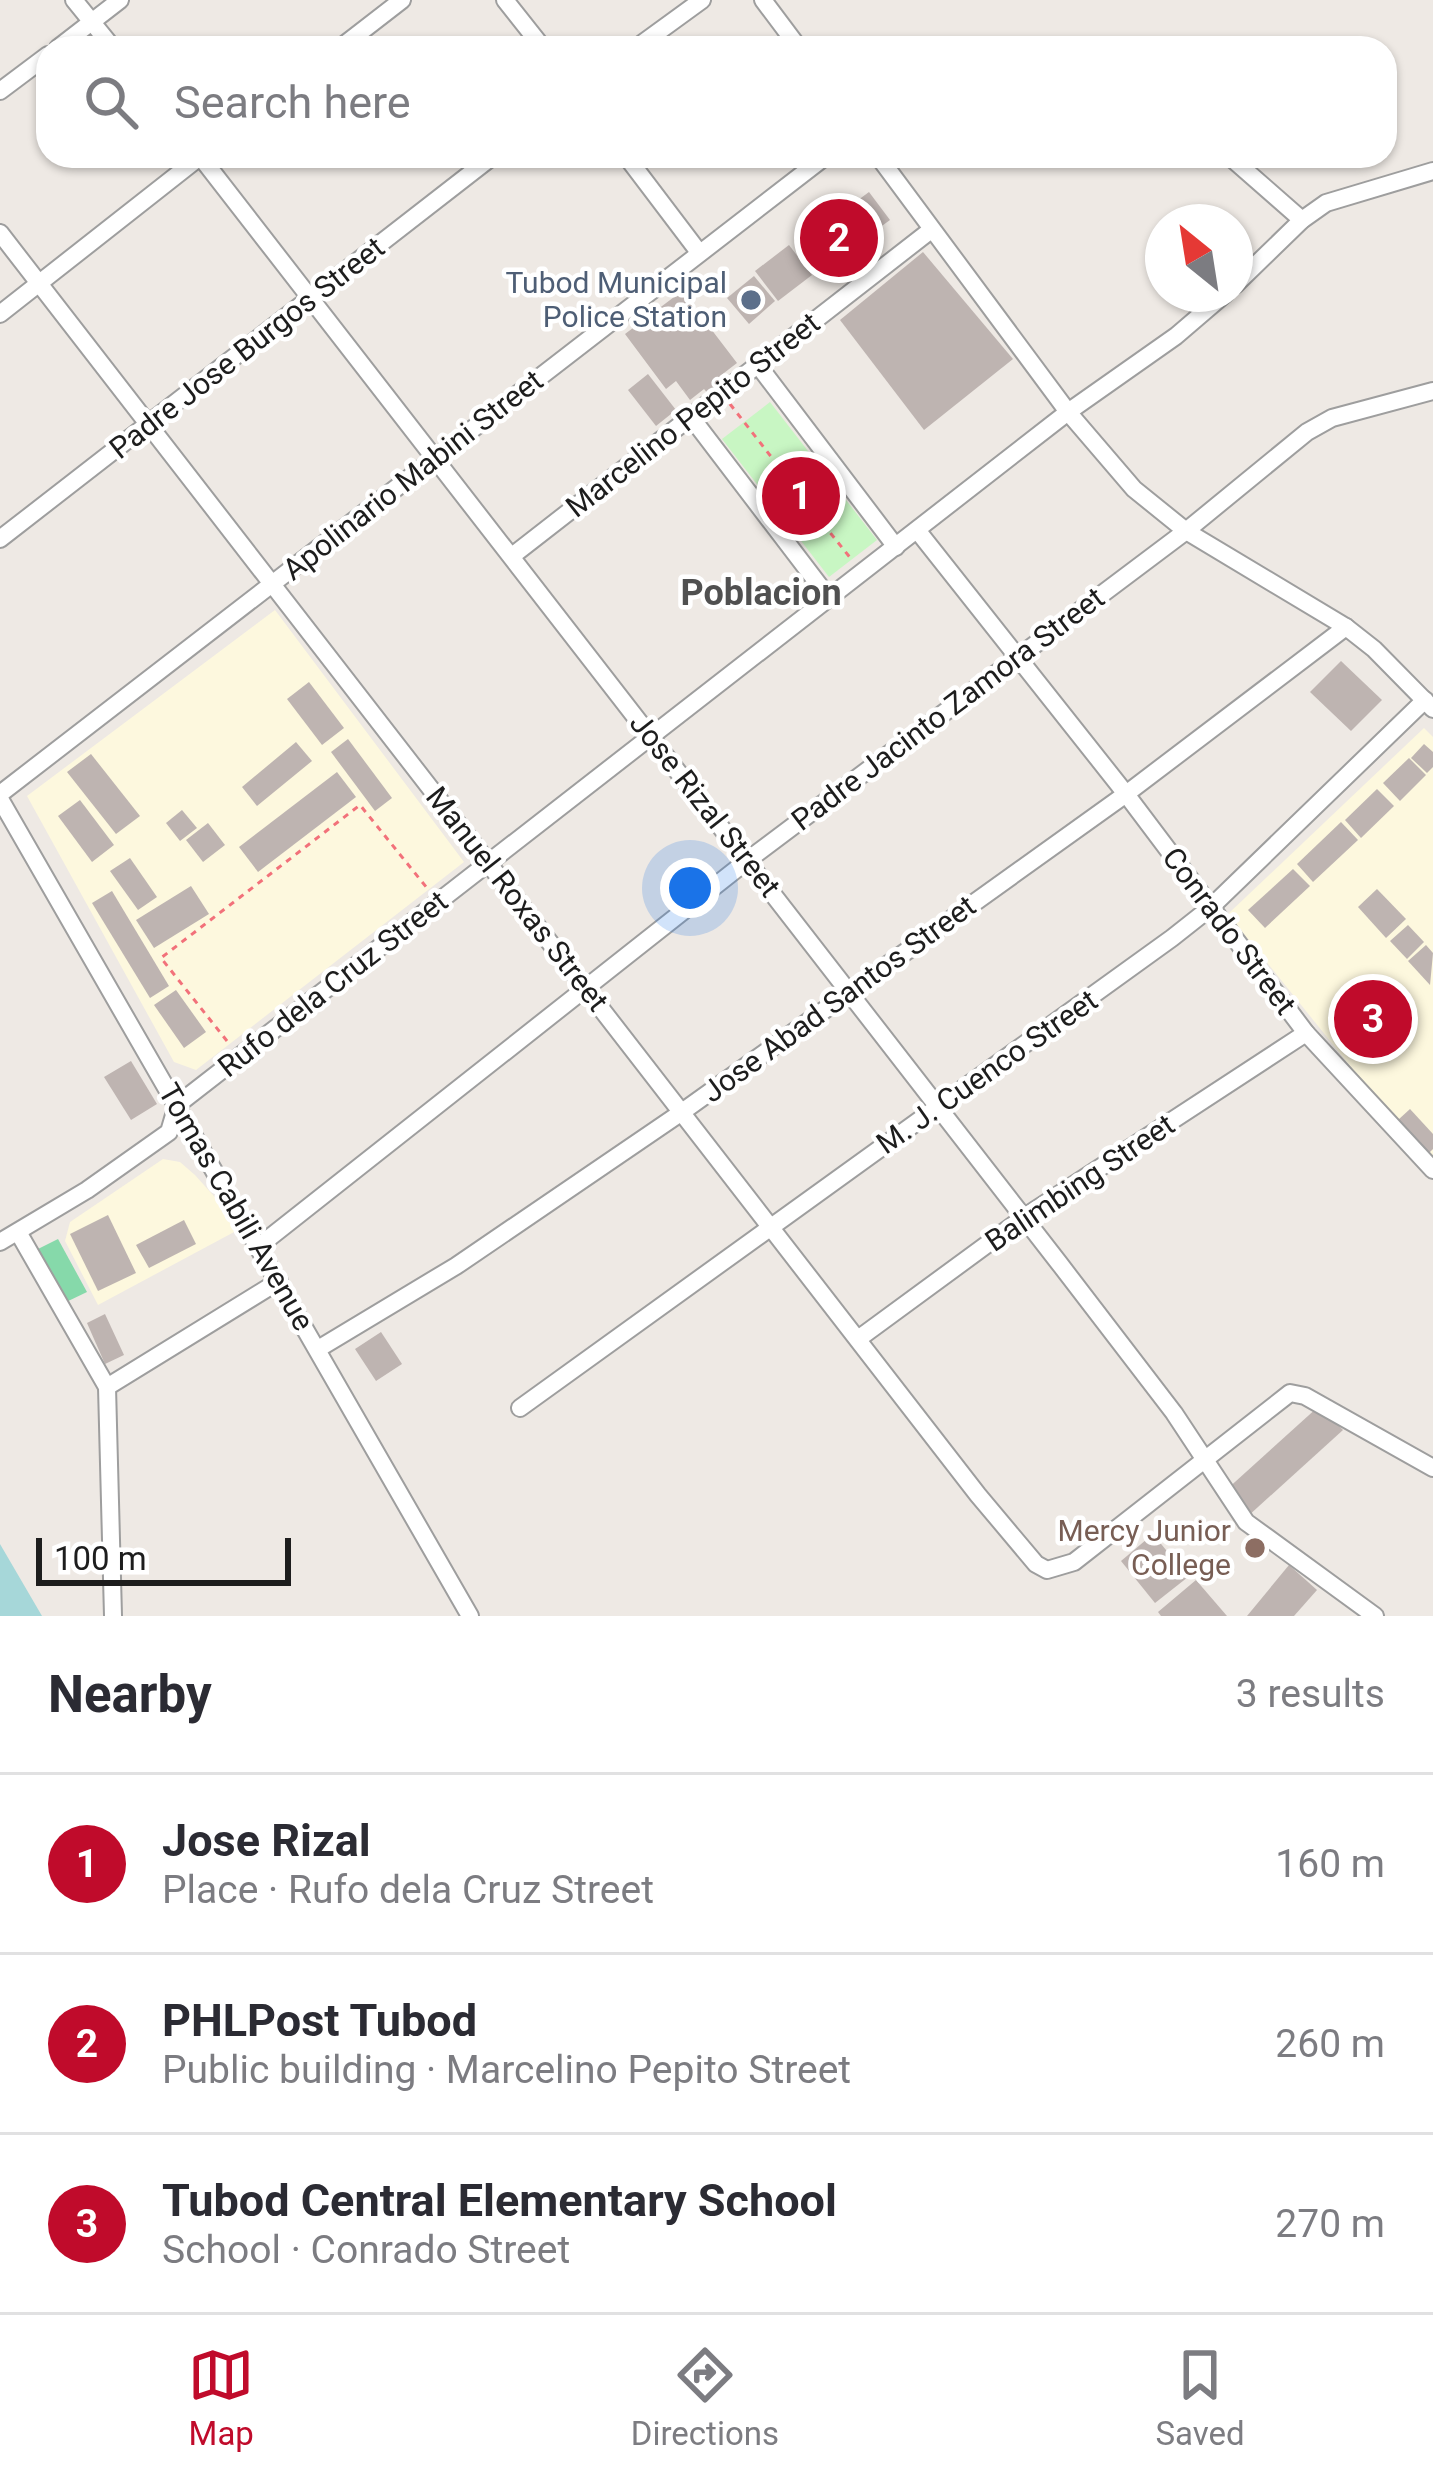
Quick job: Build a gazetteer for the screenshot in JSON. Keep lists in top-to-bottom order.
{
  "streets": {
    "street": [
      "Padre Jose Burgos Street",
      "Marcelino Pepito Street",
      "Apolinario Mabini Street",
      "Padre Jacinto Zamora Street",
      "Jose Rizal Street",
      "Manuel Roxas Street",
      "Conrado Street",
      "Rufo dela Cruz Street",
      "Jose Abad Santos Street",
      "M. J. Cuenco Street",
      "Balimbing Street",
      "Tomas Cabili Avenue"
    ]
  },
  "crossings": [
    ["Padre Jose Burgos Street", "Jose Rizal Street"],
    ["Padre Jose Burgos Street", "Manuel Roxas Street"],
    ["Marcelino Pepito Street", "Jose Rizal Street"],
    ["Apolinario Mabini Street", "Jose Rizal Street"],
    ["Apolinario Mabini Street", "Manuel Roxas Street"],
    ["Apolinario Mabini Street", "Tomas Cabili Avenue"],
    ["Padre Jacinto Zamora Street", "Jose Rizal Street"],
    ["Padre Jacinto Zamora Street", "Manuel Roxas Street"],
    ["Padre Jacinto Zamora Street", "Conrado Street"],
    ["Padre Jacinto Zamora Street", "Tomas Cabili Avenue"],
    ["Jose Rizal Street", "Manuel Roxas Street"],
    ["Jose Rizal Street", "Rufo dela Cruz Street"],
    ["Jose Rizal Street", "Jose Abad Santos Street"],
    ["Jose Rizal Street", "M. J. Cuenco Street"],
    ["Jose Rizal Street", "Balimbing Street"],
    ["Manuel Roxas Street", "Rufo dela Cruz Street"],
    ["Manuel Roxas Street", "Jose Abad Santos Street"],
    ["Manuel Roxas Street", "M. J. Cuenco Street"],
    ["Manuel Roxas Street", "Balimbing Street"],
    ["Conrado Street", "Rufo dela Cruz Street"],
    ["Conrado Street", "Jose Abad Santos Street"],
    ["Conrado Street", "M. J. Cuenco Street"],
    ["Conrado Street", "Balimbing Street"],
    ["Rufo dela Cruz Street", "Tomas Cabili Avenue"],
    ["Jose Abad Santos Street", "Tomas Cabili Avenue"]
  ],
  "districts": ["Poblacion"],
  "places": ["Tubod Municipal Police Station", "Mercy Junior College"],
  "scale_bar": "100 m",
  "north": "top left",
  "page": {
    "search": "Search here",
    "pins": ["2", "1", "3"],
    "scale": "100 m",
    "heading": ["Nearby", "3 results"],
    "list": [
      {
        "mark": "1",
        "name": "Jose Rizal",
        "note": "Place · Rufo dela Cruz Street",
        "value": "160 m"
      },
      {
        "mark": "2",
        "name": "PHLPost Tubod",
        "note": "Public building · Marcelino Pepito Street",
        "value": "260 m"
      },
      {
        "mark": "3",
        "name": "Tubod Central Elementary School",
        "note": "School · Conrado Street",
        "value": "270 m"
      }
    ],
    "nav": ["Map", "Directions", "Saved"]
  }
}
